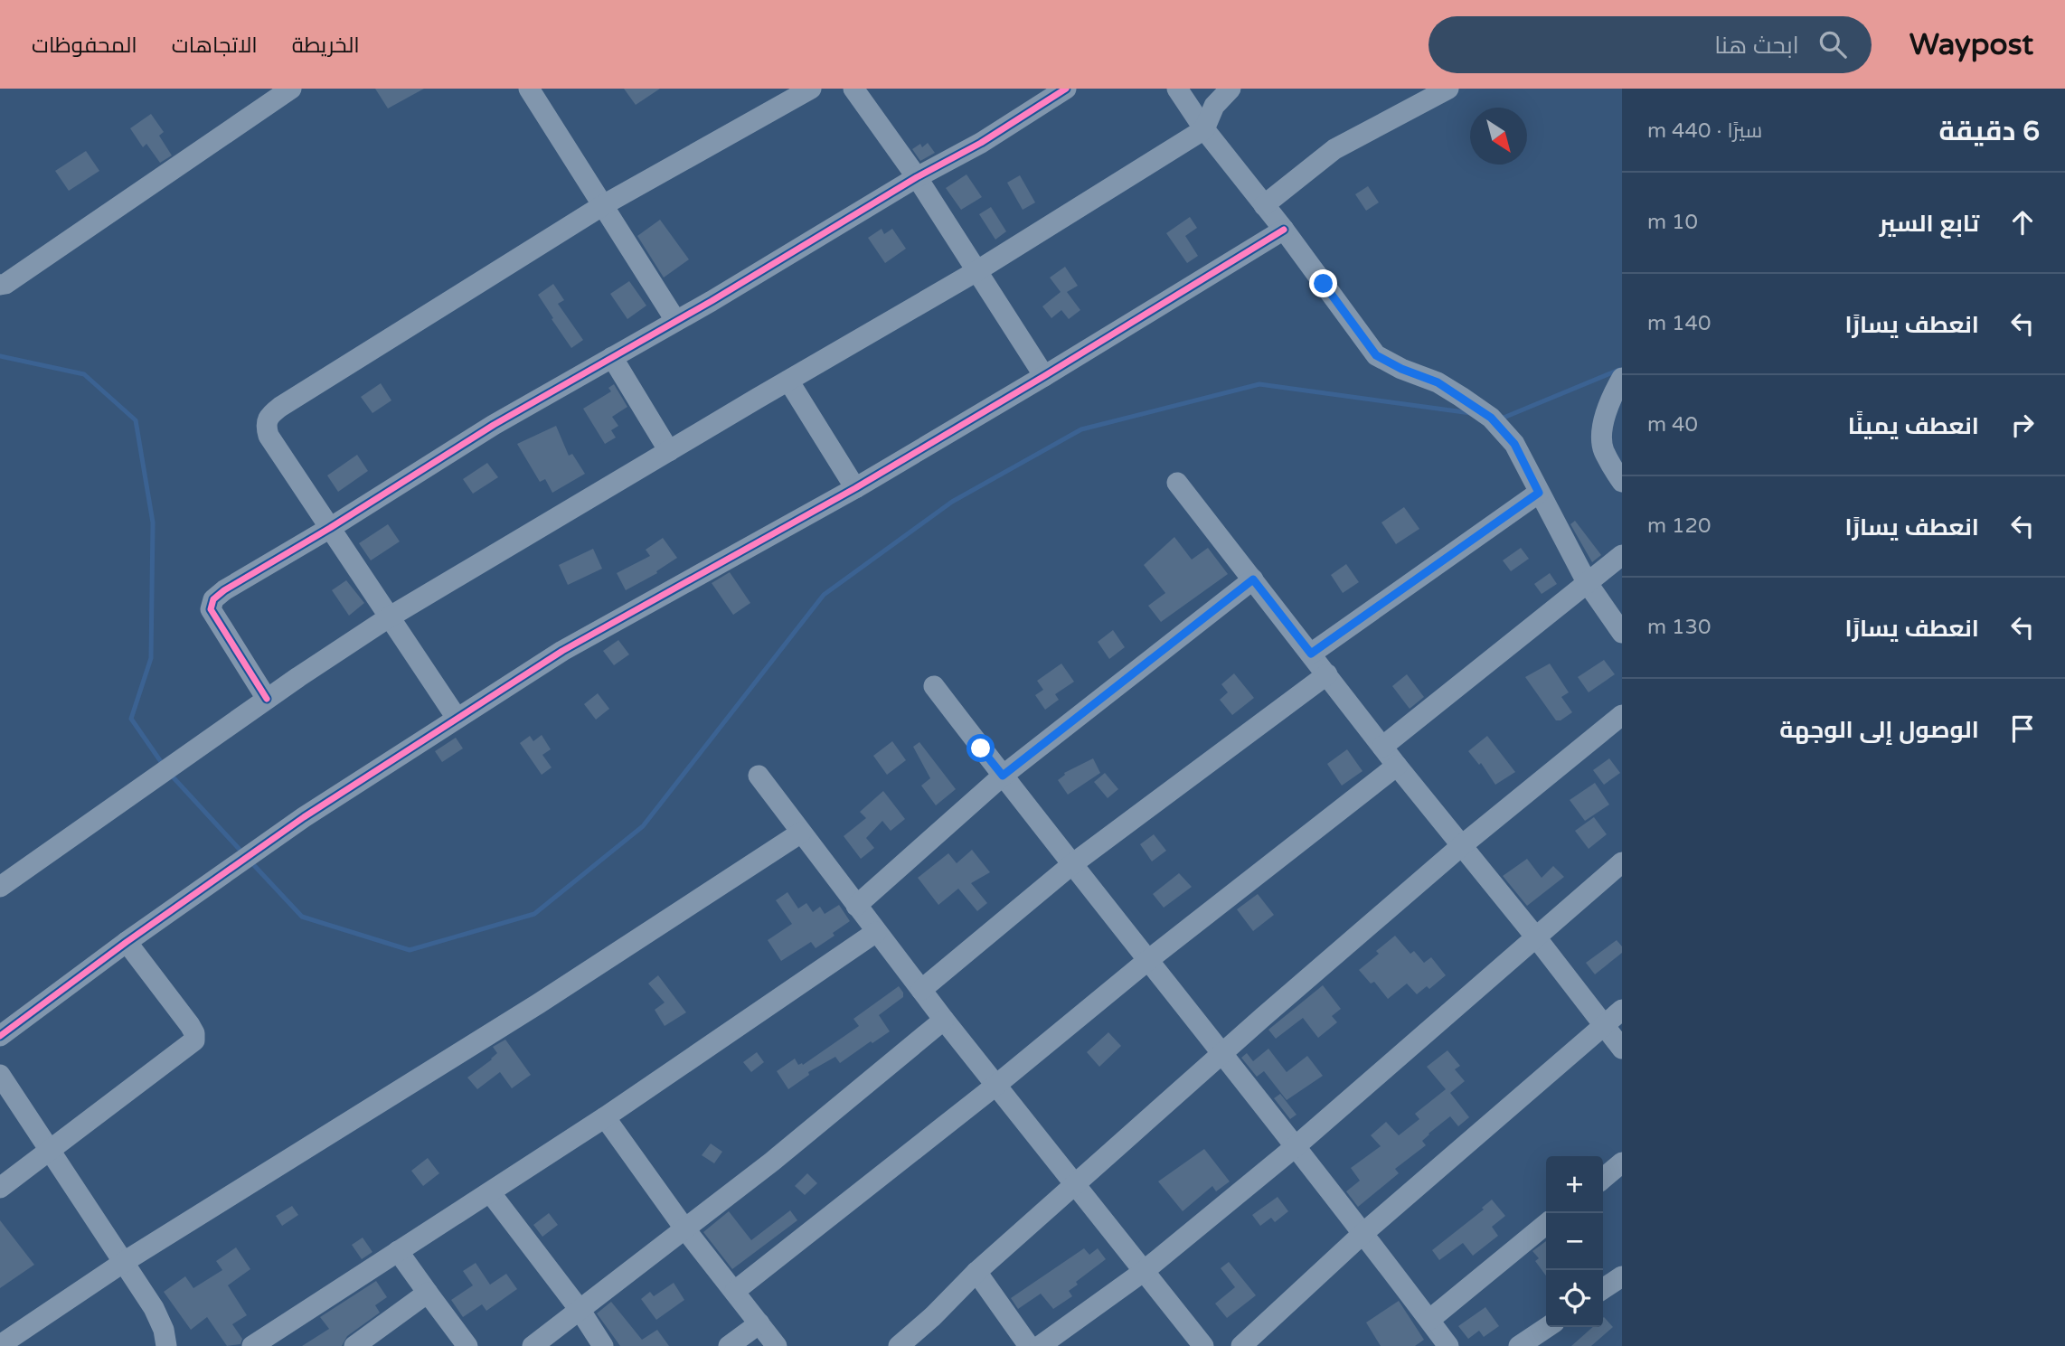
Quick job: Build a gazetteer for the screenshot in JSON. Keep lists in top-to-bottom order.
{
  "north": "bottom right",
  "page": {
    "header": "Waypost",
    "search": "ابحث هنا",
    "nav": ["الخريطة", "الاتجاهات", "المحفوظات"],
    "heading": ["6 دقيقة", "سيرًا · 440 m"],
    "list": [
      ["تابع السير", "10 m"],
      ["انعطف يسارًا", "140 m"],
      ["انعطف يمينًا", "40 m"],
      ["انعطف يسارًا", "120 m"],
      ["انعطف يسارًا", "130 m"],
      "الوصول إلى الوجهة"
    ],
    "map_buttons": ["+", "−"]
  }
}
